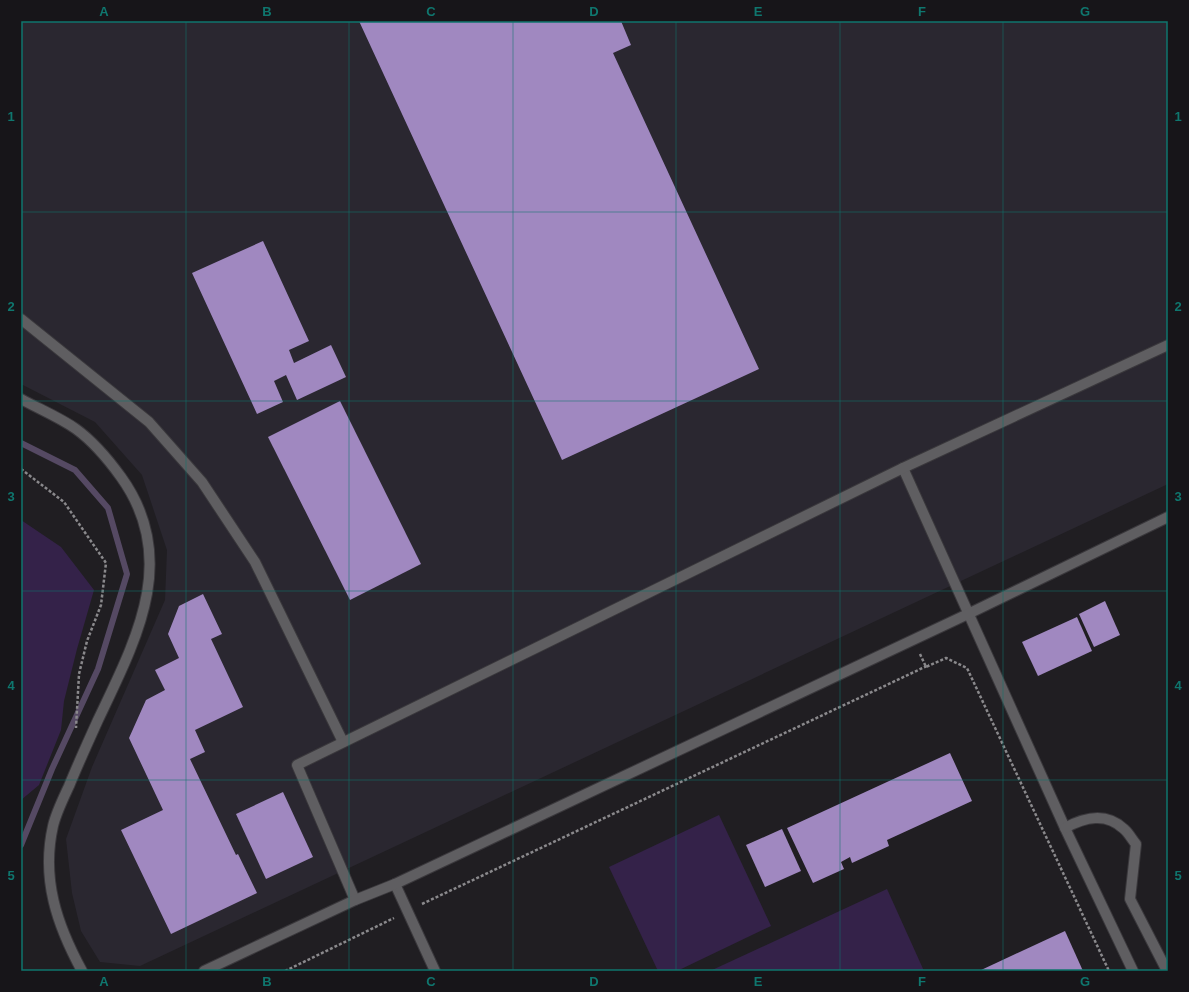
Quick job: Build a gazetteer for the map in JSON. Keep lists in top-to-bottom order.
{
  "grid": {
    "columns": [
      "A",
      "B",
      "C",
      "D",
      "E",
      "F",
      "G"
    ],
    "rows": [
      "1",
      "2",
      "3",
      "4",
      "5"
    ]
  }
}
